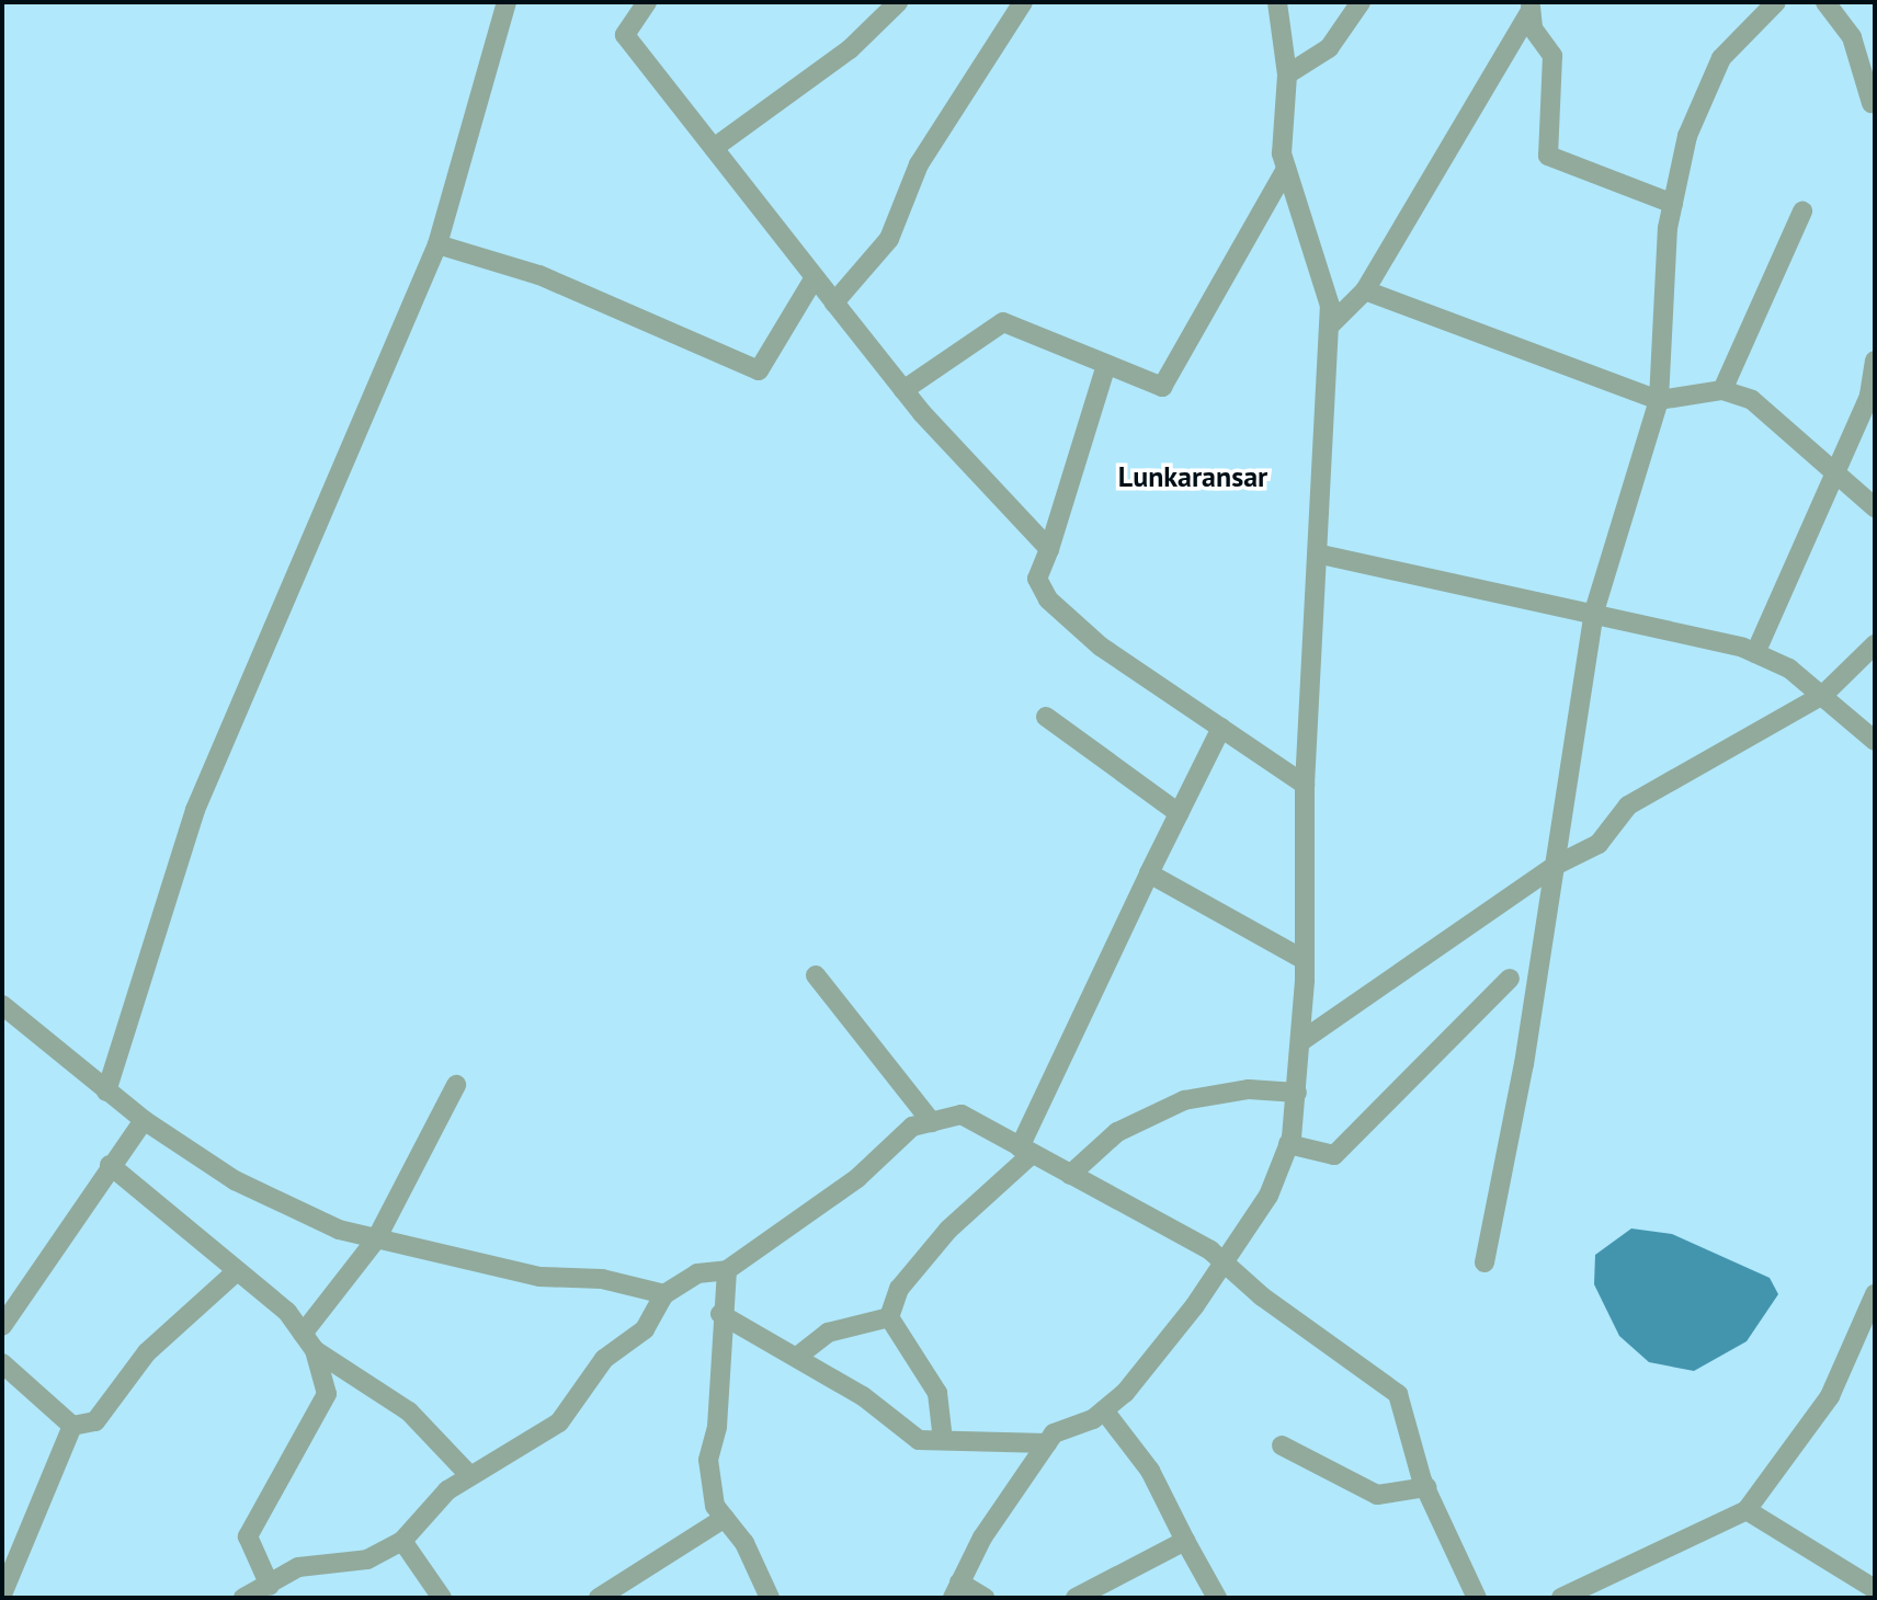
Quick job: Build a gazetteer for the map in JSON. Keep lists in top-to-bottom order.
{
  "districts": ["Lunkaransar"]
}
